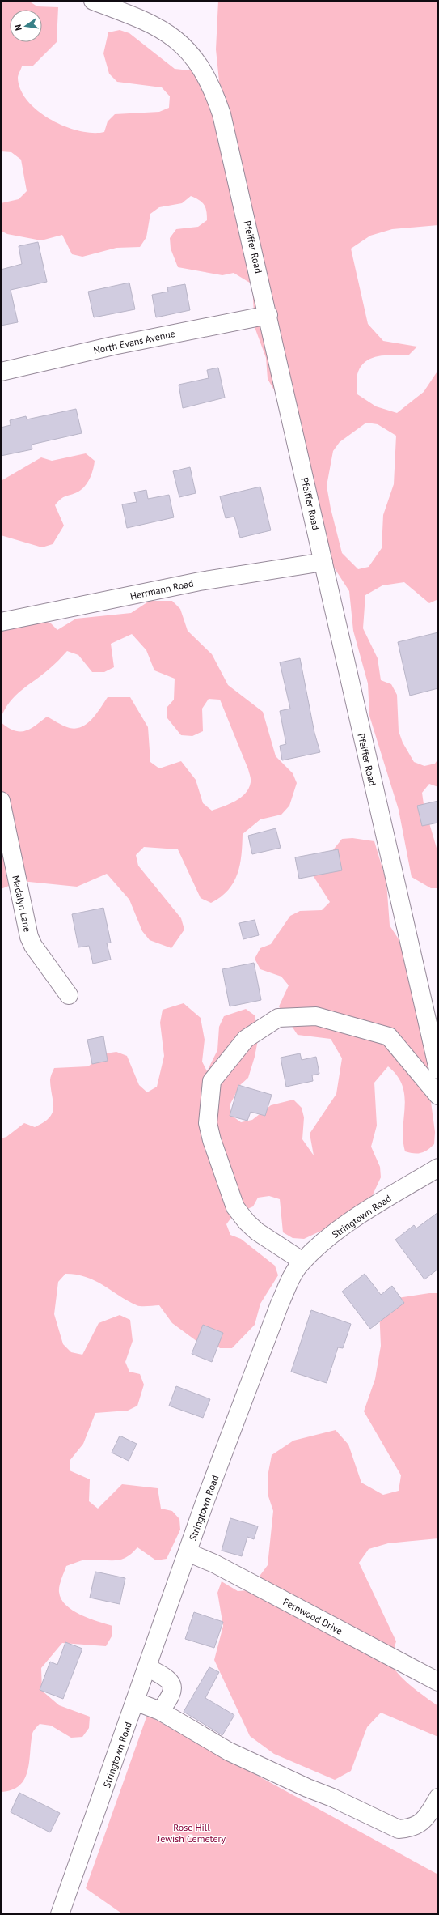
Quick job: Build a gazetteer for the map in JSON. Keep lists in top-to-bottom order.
{
  "streets": {
    "street": [
      "Pfeiffer Road",
      "North Evans Avenue",
      "Herrmann Road",
      "Madalyn Lane",
      "Stringtown Road",
      "Fernwood Drive"
    ]
  },
  "crossings": [
    ["Pfeiffer Road", "North Evans Avenue"],
    ["Pfeiffer Road", "Herrmann Road"],
    ["Stringtown Road", "Fernwood Drive"]
  ],
  "parks": ["Rose Hill Jewish Cemetery"],
  "north": "left"
}
